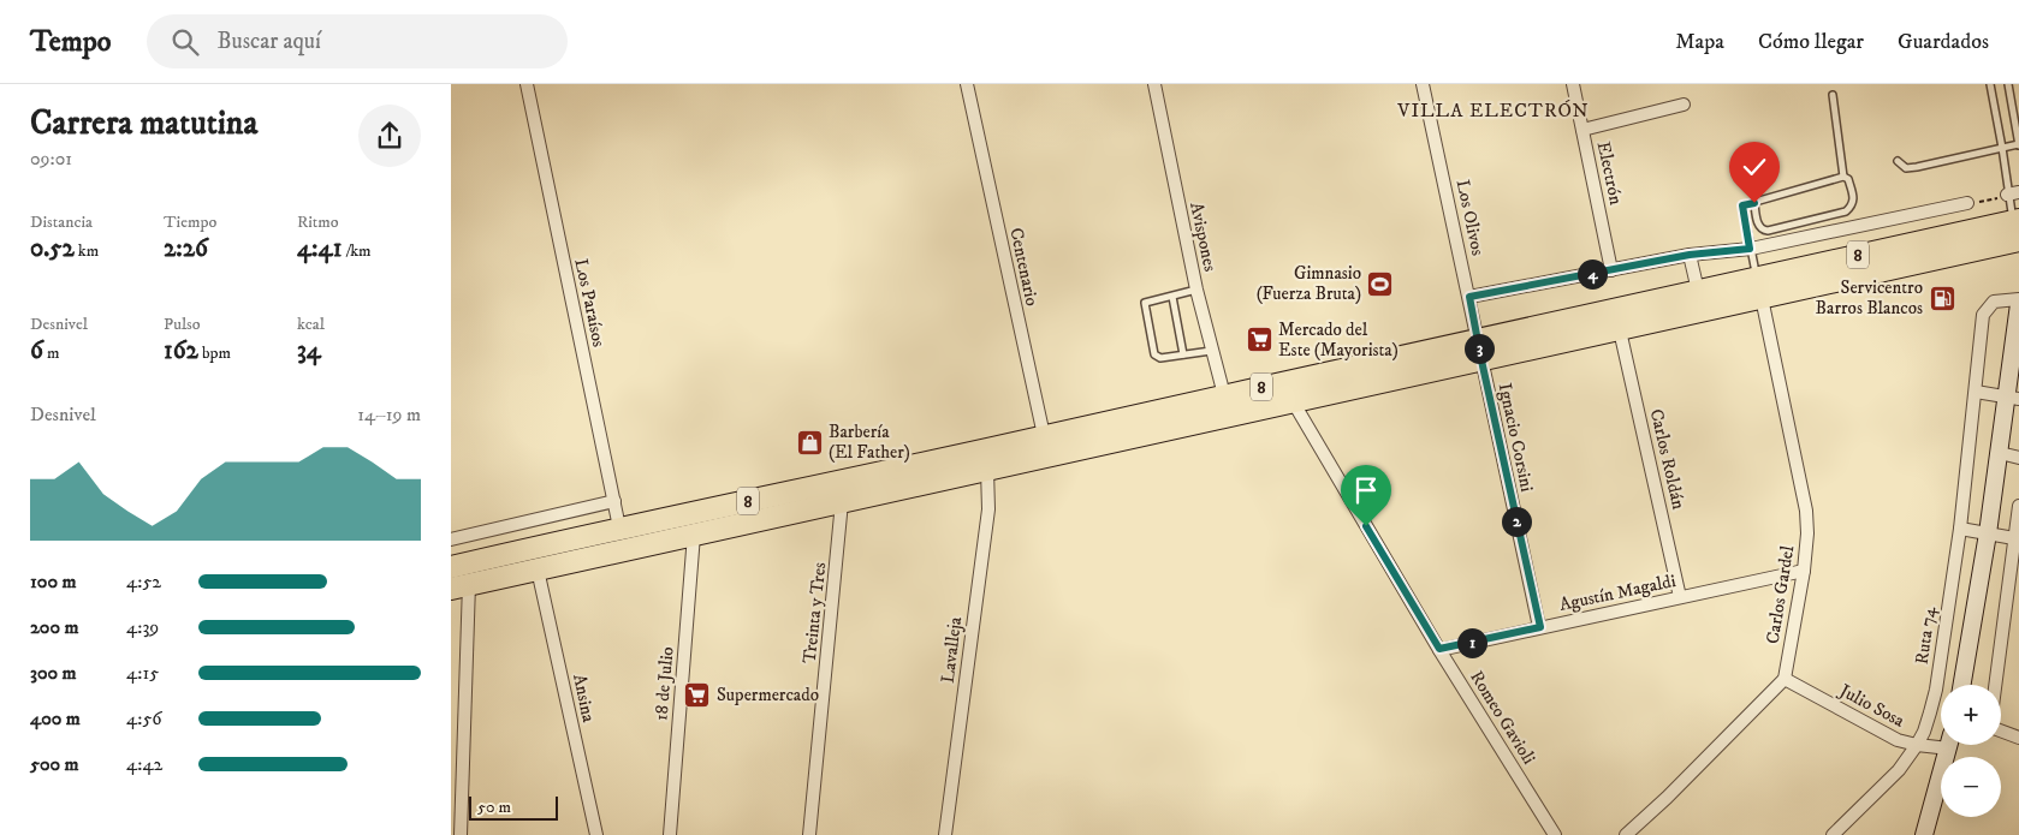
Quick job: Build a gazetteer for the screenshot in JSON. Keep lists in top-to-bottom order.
{
  "streets": {
    "highway": ["8"],
    "street": [
      "Electrón",
      "Los Olivos",
      "Avispones",
      "Centenario",
      "Los Paraísos",
      "Ignacio Corsini",
      "Carlos Roldán",
      "Agustín Magaldi",
      "Carlos Gardel",
      "Treinta y Tres",
      "Ruta 74",
      "Lavalleja",
      "18 de Julio",
      "Ansina",
      "Julio Sosa",
      "Romeo Gavioli"
    ]
  },
  "crossings": [
    ["Los Olivos", "8"],
    ["Los Olivos", "Ignacio Corsini"],
    ["Avispones", "8"],
    ["8", "Centenario"],
    ["8", "Los Paraísos"],
    ["8", "Ignacio Corsini"],
    ["8", "Carlos Roldán"],
    ["8", "Carlos Gardel"],
    ["8", "Treinta y Tres"],
    ["8", "Lavalleja"],
    ["8", "18 de Julio"],
    ["8", "Ansina"],
    ["8", "Romeo Gavioli"],
    ["Ignacio Corsini", "Agustín Magaldi"],
    ["Carlos Roldán", "Agustín Magaldi"],
    ["Agustín Magaldi", "Carlos Gardel"],
    ["Agustín Magaldi", "Romeo Gavioli"],
    ["Carlos Gardel", "Julio Sosa"],
    ["Ruta 74", "Julio Sosa"]
  ],
  "districts": ["VILLA ELECTRÓN"],
  "places": {
    "sports": ["Gimnasio (Fuerza Bruta)"],
    "fuel station": ["Servicentro Barros Blancos"],
    "supermarket": ["Mercado del Este (Mayorista)", "Supermercado"],
    "shop": ["Barbería (El Father)"]
  },
  "scale_bar": "50 m",
  "page": {
    "header": "Tempo",
    "search": "Buscar aquí",
    "nav": ["Mapa", "Cómo llegar", "Guardados"],
    "heading": ["Carrera matutina", "09:01"],
    "stats": [
      ["Distancia", "0.52 km"],
      ["Tiempo", "2:26"],
      ["Ritmo", "4:41 /km"],
      ["Desnivel", "6 m"],
      ["Pulso", "162 bpm"],
      ["kcal", "34"]
    ],
    "pins": [
      "4",
      "3",
      "2",
      "1"
    ],
    "chart": ["Desnivel", "14–19 m"],
    "list": [
      {
        "name": "100 m",
        "note": "4:52"
      },
      {
        "name": "200 m",
        "note": "4:39"
      },
      {
        "name": "300 m",
        "note": "4:15"
      },
      {
        "name": "400 m",
        "note": "4:56"
      },
      {
        "name": "500 m",
        "note": "4:42"
      }
    ],
    "map_buttons": ["+", "−"],
    "scale": "50 m"
  }
}
